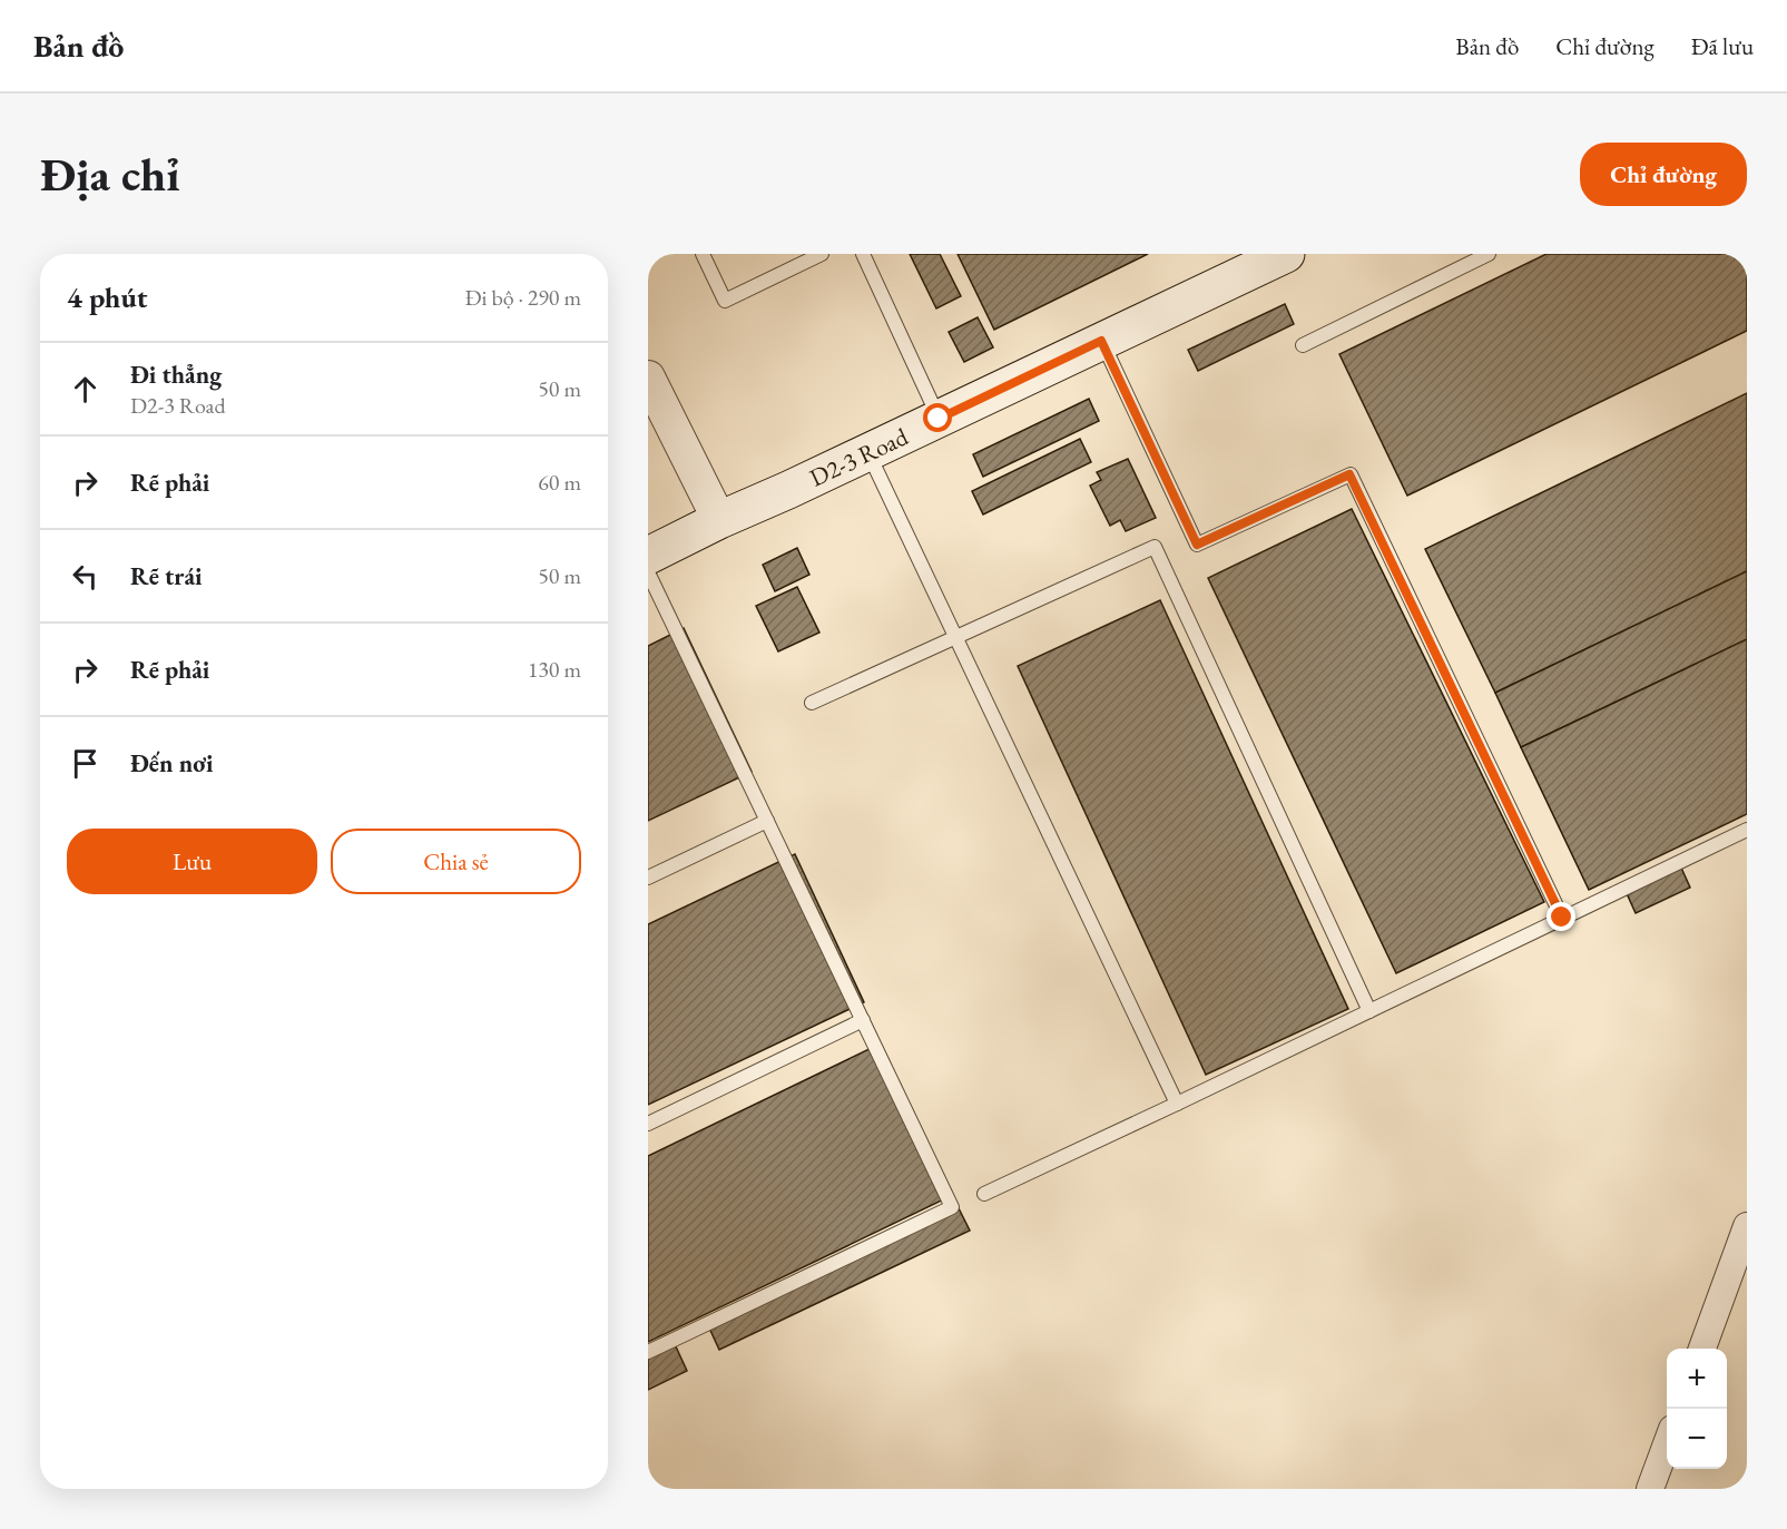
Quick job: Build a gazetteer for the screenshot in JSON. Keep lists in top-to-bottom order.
{
  "streets": {
    "main road": ["D2-3 Road"]
  },
  "page": {
    "header": "Bản đồ",
    "nav": ["Bản đồ", "Chỉ đường", "Đã lưu"],
    "buttons": [
      "Chỉ đường",
      ["Lưu", "Chia sẻ"]
    ],
    "title": "Địa chỉ",
    "heading": ["4 phút", "Đi bộ · 290 m"],
    "list": [
      ["Đi thẳng", "D2-3 Road", "50 m"],
      ["Rẽ phải", "60 m"],
      ["Rẽ trái", "50 m"],
      ["Rẽ phải", "130 m"],
      "Đến nơi"
    ],
    "map_buttons": ["+", "−"]
  }
}
